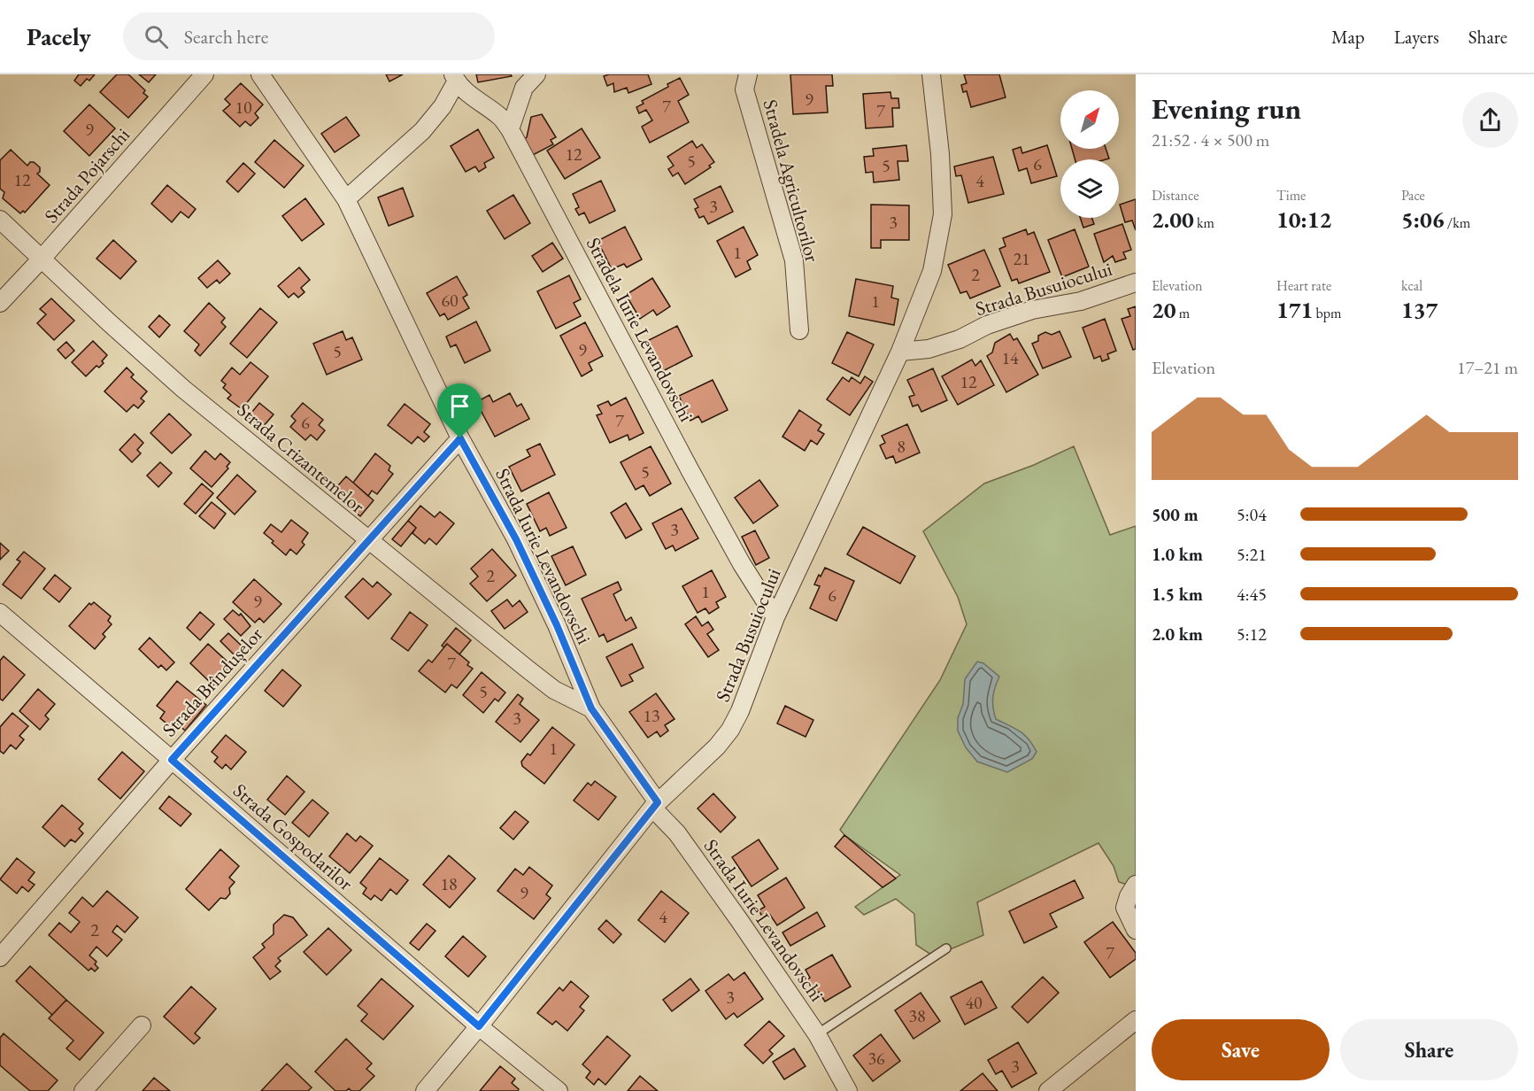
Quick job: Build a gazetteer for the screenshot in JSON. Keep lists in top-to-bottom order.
{
  "streets": {
    "street": [
      "Strada Pojarschi",
      "Stradela Agricultorilor",
      "Strada Busuiocului",
      "Stradela Iurie Levandovschi",
      "Strada Crizantemelor",
      "Strada Iurie Levandovschi",
      "Strada Brîndușelor",
      "Strada Gospodarilor"
    ]
  },
  "crossings": [
    ["Strada Pojarschi", "Strada Crizantemelor"],
    ["Strada Busuiocului", "Stradela Iurie Levandovschi"],
    ["Strada Busuiocului", "Strada Iurie Levandovschi"],
    ["Strada Busuiocului", "Strada Gospodarilor"],
    ["Strada Crizantemelor", "Strada Iurie Levandovschi"],
    ["Strada Crizantemelor", "Strada Brîndușelor"],
    ["Strada Iurie Levandovschi", "Strada Brîndușelor"],
    ["Strada Brîndușelor", "Strada Gospodarilor"]
  ],
  "house_numbers": [
    "9",
    "7",
    "10",
    "7",
    "9",
    "12",
    "5",
    "6",
    "5",
    "12",
    "4",
    "3",
    "3",
    "1",
    "21",
    "2",
    "60",
    "1",
    "9",
    "5",
    "14",
    "12",
    "7",
    "6",
    "8",
    "5",
    "3",
    "2",
    "1",
    "6",
    "9",
    "7",
    "5",
    "13",
    "3",
    "1",
    "18",
    "9",
    "4",
    "2",
    "7",
    "3",
    "40",
    "38",
    "36",
    "3"
  ],
  "north": "top right",
  "page": {
    "header": "Pacely",
    "search": "Search here",
    "nav": ["Map", "Layers", "Share"],
    "heading": ["Evening run", "21:52 · 4 × 500 m"],
    "stats": [
      ["Distance", "2.00 km"],
      ["Time", "10:12"],
      ["Pace", "5:06 /km"],
      ["Elevation", "20 m"],
      ["Heart rate", "171 bpm"],
      ["kcal", "137"]
    ],
    "chart": ["Elevation", "17–21 m"],
    "list": [
      {
        "name": "500 m",
        "note": "5:04"
      },
      {
        "name": "1.0 km",
        "note": "5:21"
      },
      {
        "name": "1.5 km",
        "note": "4:45"
      },
      {
        "name": "2.0 km",
        "note": "5:12"
      }
    ],
    "buttons": ["Save", "Share"]
  }
}
